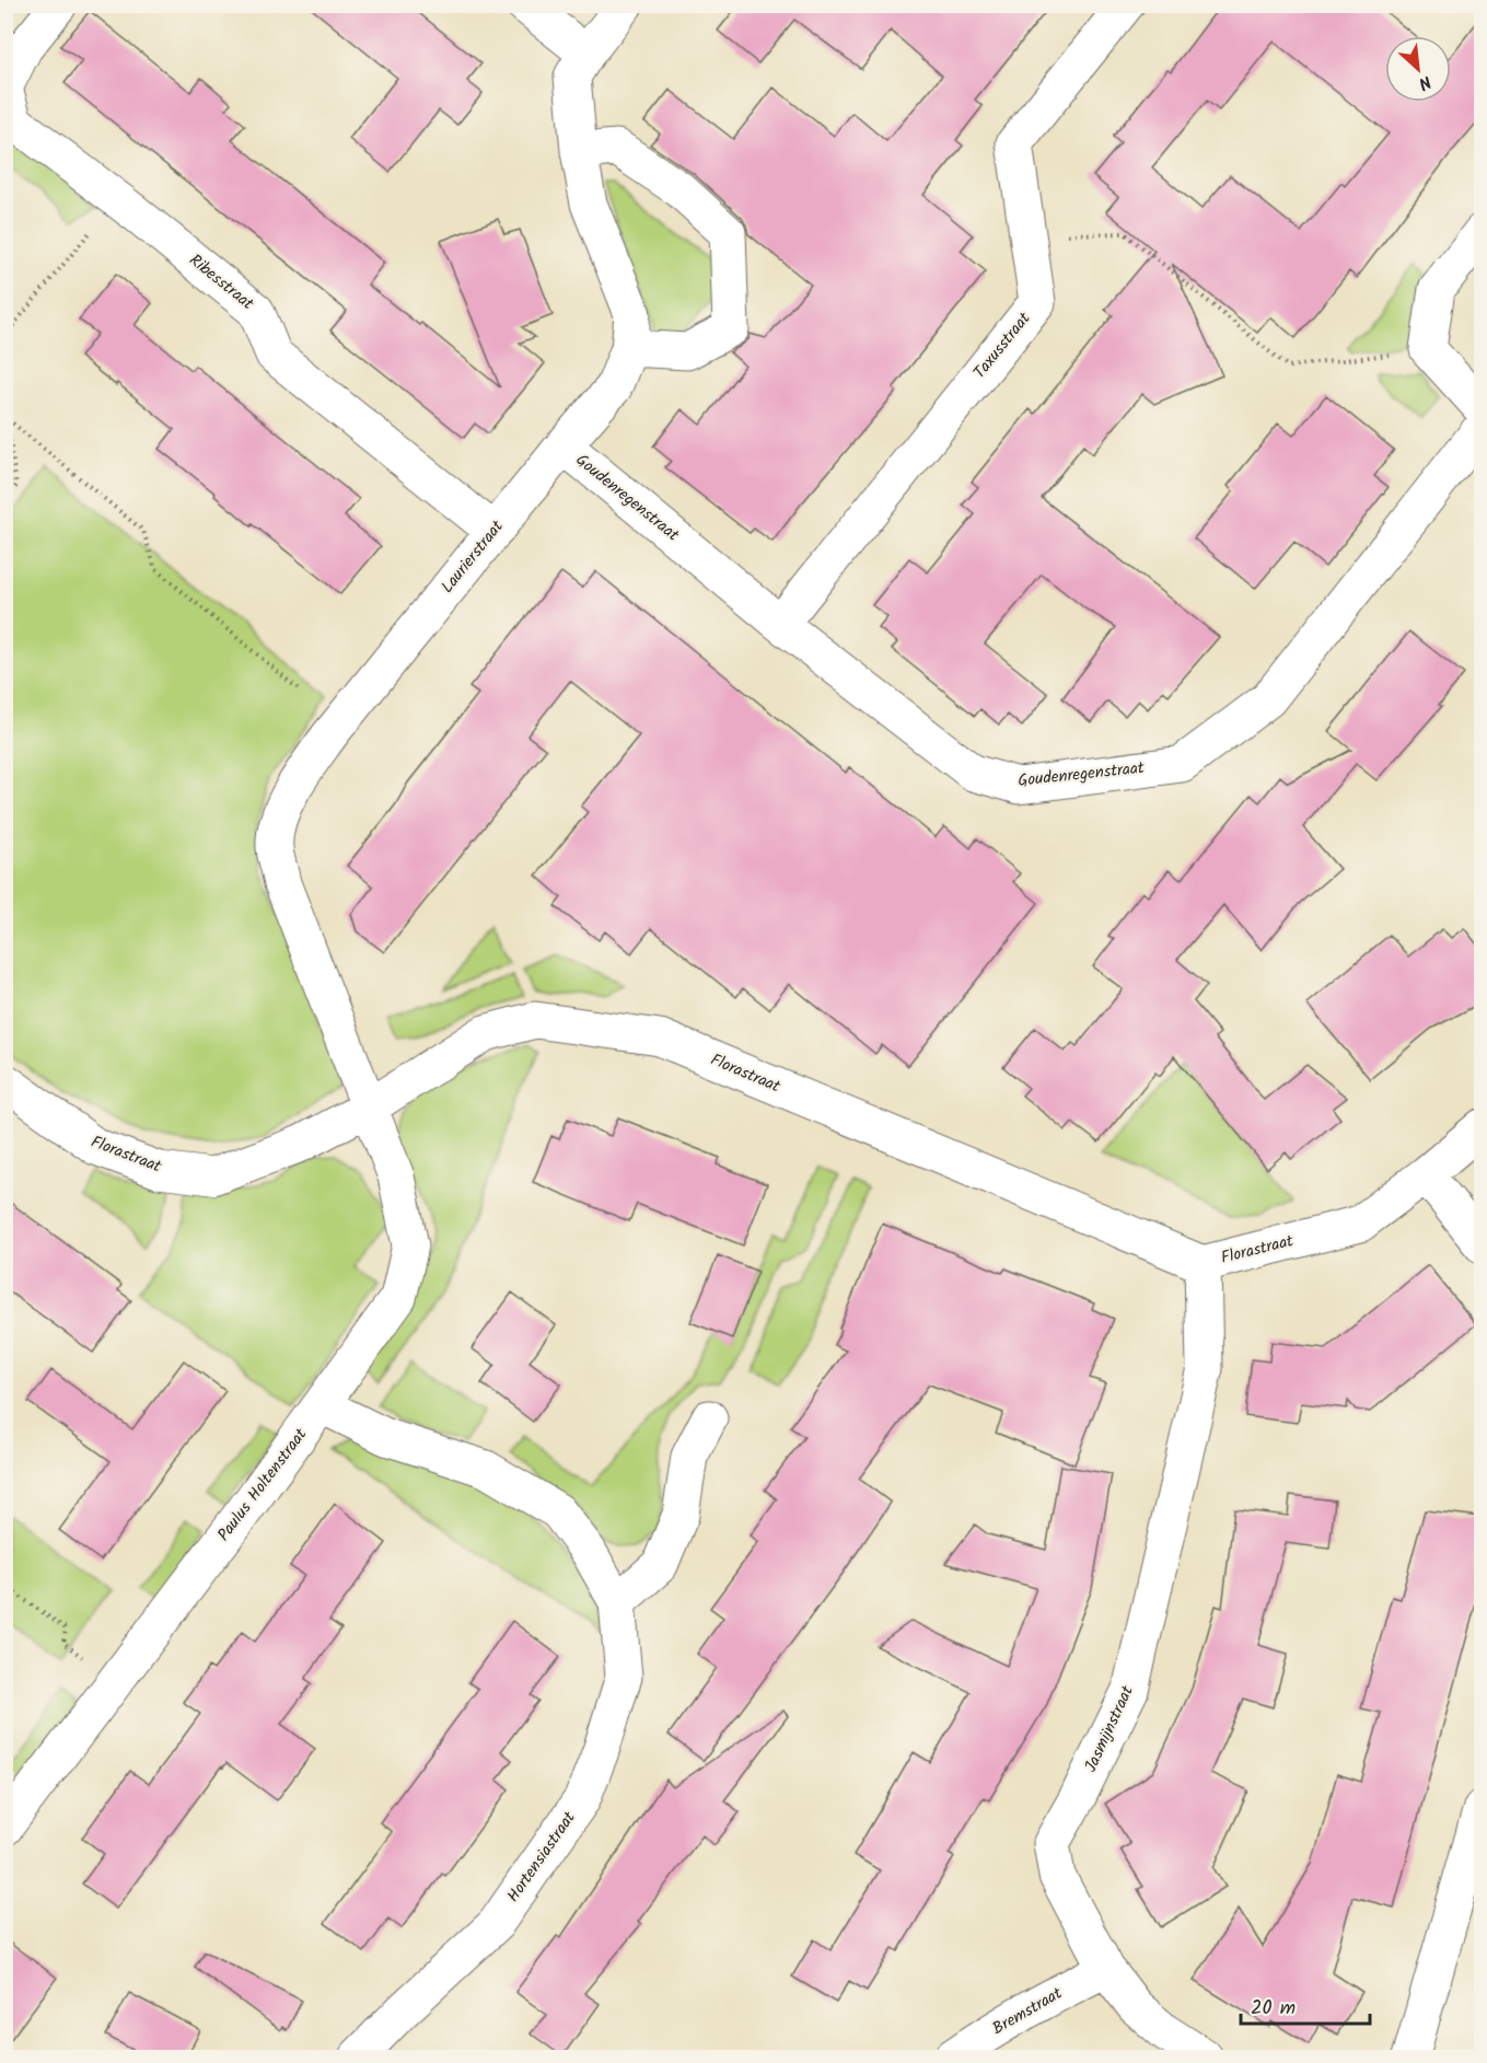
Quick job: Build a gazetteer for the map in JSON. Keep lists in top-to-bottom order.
{
  "streets": {
    "street": [
      "Ribesstraat",
      "Taxusstraat",
      "Goudenregenstraat",
      "Laurierstraat",
      "Florastraat",
      "Paulus Holtenstraat",
      "Jasmijnstraat",
      "Hortensiastraat",
      "Bremstraat"
    ]
  },
  "crossings": [
    ["Ribesstraat", "Laurierstraat"],
    ["Taxusstraat", "Goudenregenstraat"],
    ["Goudenregenstraat", "Laurierstraat"],
    ["Laurierstraat", "Florastraat"],
    ["Laurierstraat", "Paulus Holtenstraat"],
    ["Florastraat", "Paulus Holtenstraat"],
    ["Florastraat", "Jasmijnstraat"],
    ["Paulus Holtenstraat", "Hortensiastraat"],
    ["Jasmijnstraat", "Bremstraat"]
  ],
  "scale_bar": "20 m",
  "north": "bottom right"
}
